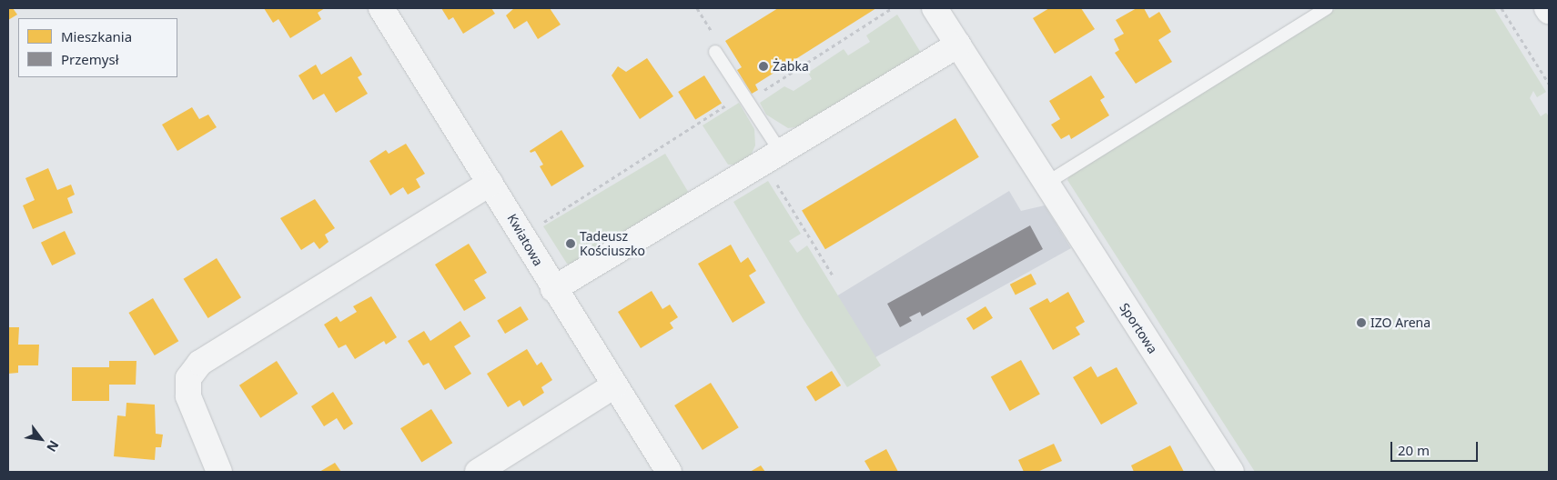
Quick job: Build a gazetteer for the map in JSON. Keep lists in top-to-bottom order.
{
  "streets": {
    "street": ["Kwiatowa", "Sportowa"]
  },
  "places": ["Żabka", "Tadeusz Kościuszko", "IZO Arena"],
  "legend": ["Mieszkania", "Przemysł"],
  "scale_bar": "20 m",
  "north": "bottom right"
}
